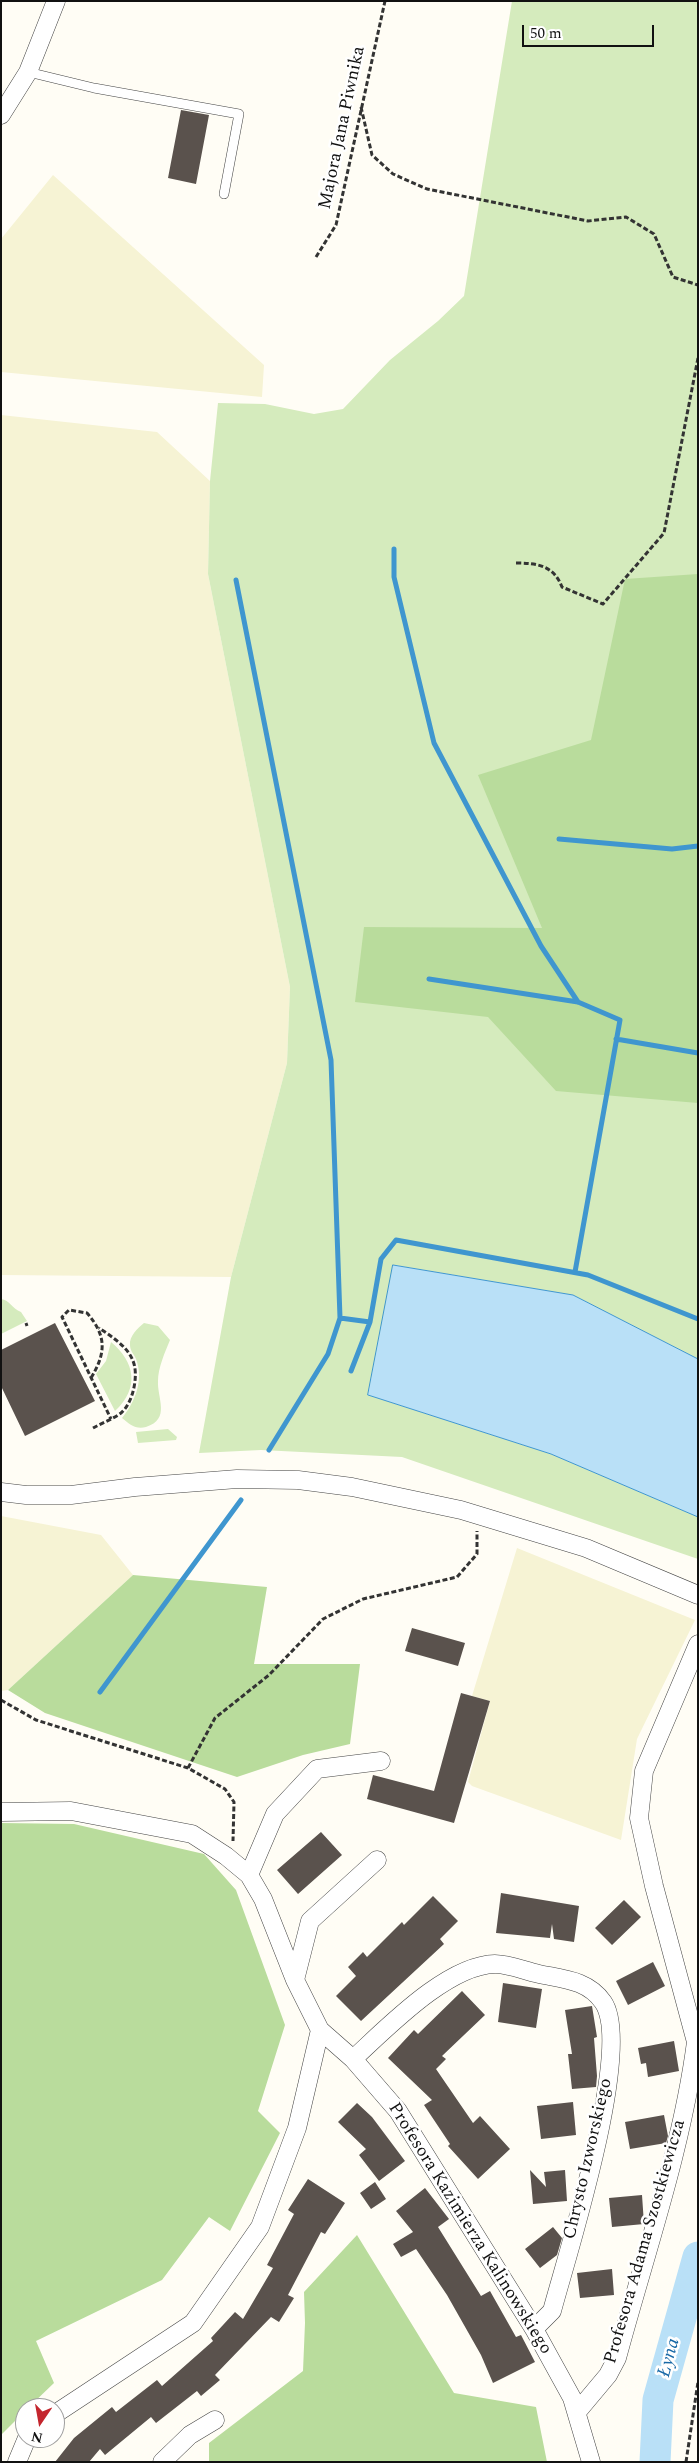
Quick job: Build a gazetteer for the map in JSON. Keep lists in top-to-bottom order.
{
  "streets": {
    "street": ["Chrysto Izworskiego", "Profesora Kazimierza Kalinowskiego", "Profesora Adama Szostkiewicza"],
    "path": ["Majora Jana Piwnika"]
  },
  "crossings": [
    ["Chrysto Izworskiego", "Profesora Kazimierza Kalinowskiego"],
    ["Profesora Kazimierza Kalinowskiego", "Profesora Adama Szostkiewicza"]
  ],
  "water": ["Łyna"],
  "scale_bar": "50 m",
  "north": "bottom"
}
